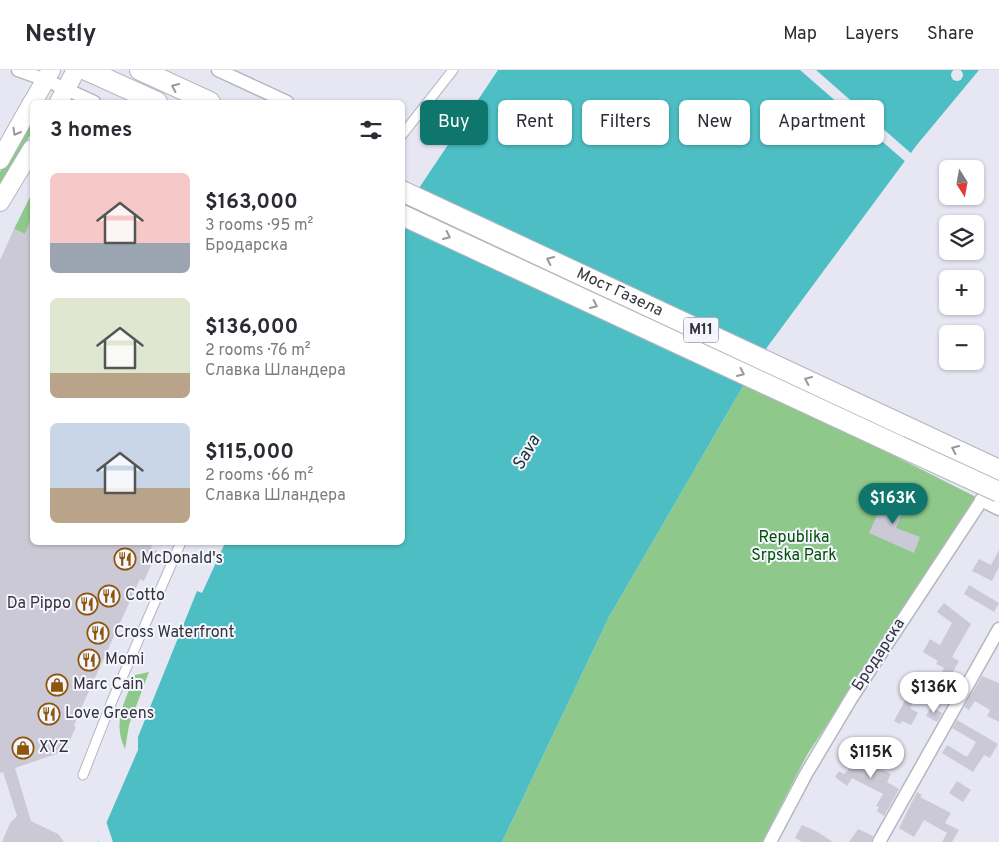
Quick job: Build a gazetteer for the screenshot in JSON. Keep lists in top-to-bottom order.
{
  "streets": {
    "highway": ["Мост Газела", "M11"],
    "street": ["Бродарска"]
  },
  "crossings": [
    ["Мост Газела", "Бродарска"]
  ],
  "water": ["Sava"],
  "parks": ["Republika Srpska Park"],
  "places": {
    "restaurant": [
      "McDonald's",
      "Cotto",
      "Da Pippo",
      "Cross Waterfront",
      "Momi",
      "Love Greens"
    ],
    "shop": ["Marc Cain", "XYZ"]
  },
  "north": "bottom",
  "page": {
    "header": "Nestly",
    "nav": ["Map", "Layers", "Share"],
    "chip": [
      "Buy",
      "Rent",
      "Filters",
      "New",
      "Apartment"
    ],
    "heading": "3 homes",
    "map_buttons": ["+", "−"],
    "list": [
      {
        "name": "$163,000",
        "note": "3 rooms · 95 m² · Бродарска"
      },
      {
        "name": "$136,000",
        "note": "2 rooms · 76 m² · Славка Шландера"
      },
      {
        "name": "$115,000",
        "note": "2 rooms · 66 m² · Славка Шландера"
      }
    ],
    "price": ["$163K", "$136K", "$115K"]
  }
}
